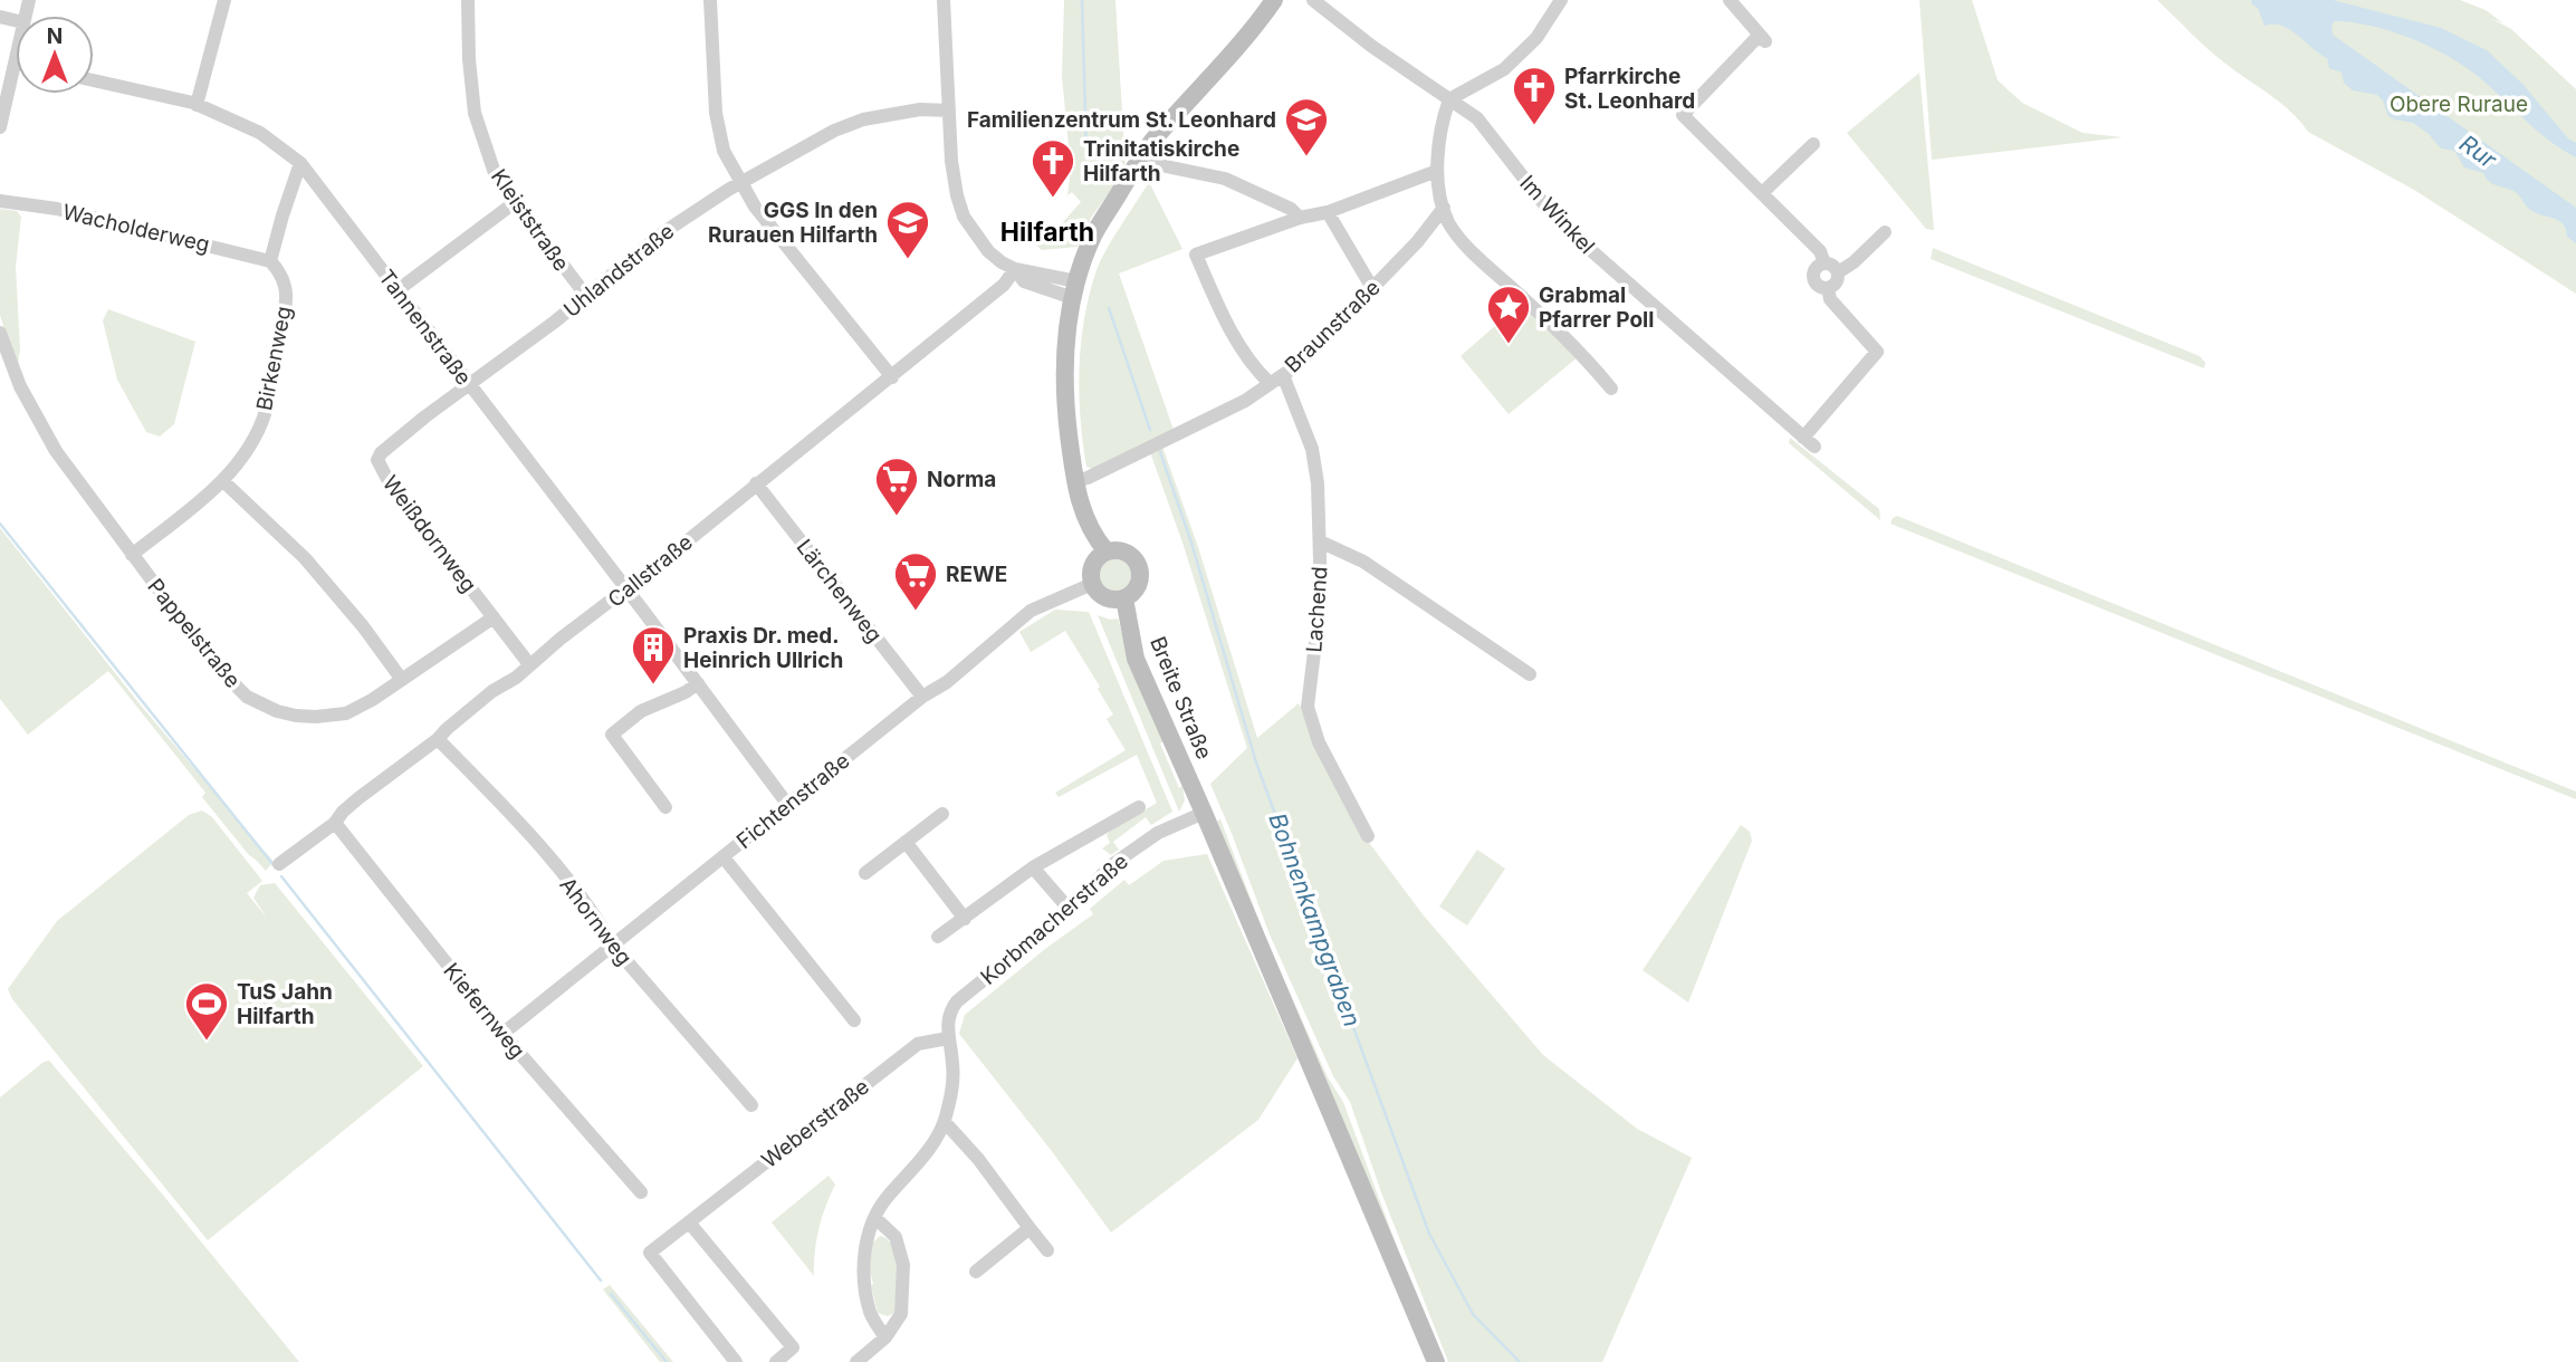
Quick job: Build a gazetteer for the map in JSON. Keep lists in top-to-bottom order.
{
  "streets": {
    "main road": ["Breite Straße"],
    "street": [
      "Im Winkel",
      "Kleiststraße",
      "Wacholderweg",
      "Uhlandstraße",
      "Braunstraße",
      "Tannenstraße",
      "Birkenweg",
      "Weißdornweg",
      "Callstraße",
      "Lärchenweg",
      "Lachend",
      "Pappelstraße",
      "Fichtenstraße",
      "Korbmacherstraße",
      "Ahornweg",
      "Kiefernweg",
      "Weberstraße"
    ]
  },
  "crossings": [
    ["Kleiststraße", "Uhlandstraße"],
    ["Wacholderweg", "Birkenweg"],
    ["Uhlandstraße", "Tannenstraße"],
    ["Uhlandstraße", "Weißdornweg"],
    ["Braunstraße", "Lachend"],
    ["Tannenstraße", "Weißdornweg"],
    ["Tannenstraße", "Callstraße"],
    ["Tannenstraße", "Fichtenstraße"],
    ["Birkenweg", "Pappelstraße"],
    ["Weißdornweg", "Callstraße"],
    ["Weißdornweg", "Pappelstraße"],
    ["Callstraße", "Lärchenweg"],
    ["Callstraße", "Ahornweg"],
    ["Callstraße", "Kiefernweg"],
    ["Lärchenweg", "Fichtenstraße"],
    ["Breite Straße", "Fichtenstraße"],
    ["Breite Straße", "Korbmacherstraße"],
    ["Fichtenstraße", "Ahornweg"],
    ["Fichtenstraße", "Kiefernweg"],
    ["Korbmacherstraße", "Weberstraße"]
  ],
  "districts": ["Hilfarth"],
  "water": ["Rur", "Bohnenkampgraben"],
  "parks": ["Obere Ruraue"],
  "places": {
    "church": ["Pfarrkirche St. Leonhard", "Trinitatiskirche Hilfarth"],
    "school or university": ["Familienzentrum St. Leonhard", "GGS In den Rurauen Hilfarth"],
    "place": ["Grabmal Pfarrer Poll"],
    "supermarket": ["Norma", "REWE"],
    "building": ["Praxis Dr. med. Heinrich Ullrich"],
    "sports": ["TuS Jahn Hilfarth"]
  },
  "north": "top"
}
